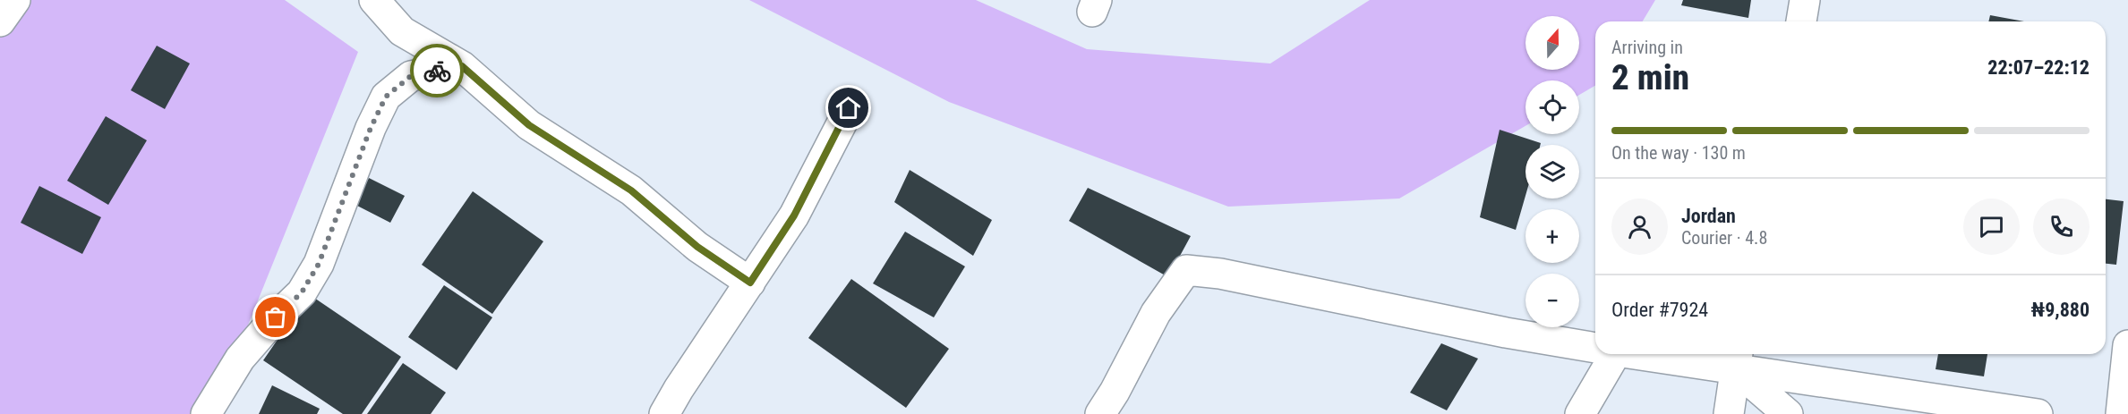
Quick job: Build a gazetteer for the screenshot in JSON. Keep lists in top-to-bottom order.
{
  "north": "top",
  "page": {
    "map_buttons": ["+", "−"],
    "heading": ["2 min", "Arriving in", "22:07–22:12"],
    "panel": [
      "Jordan",
      "Courier · 4.8",
      "Order #7924",
      "₦9,880"
    ],
    "bar": "On the way · 130 m"
  }
}
